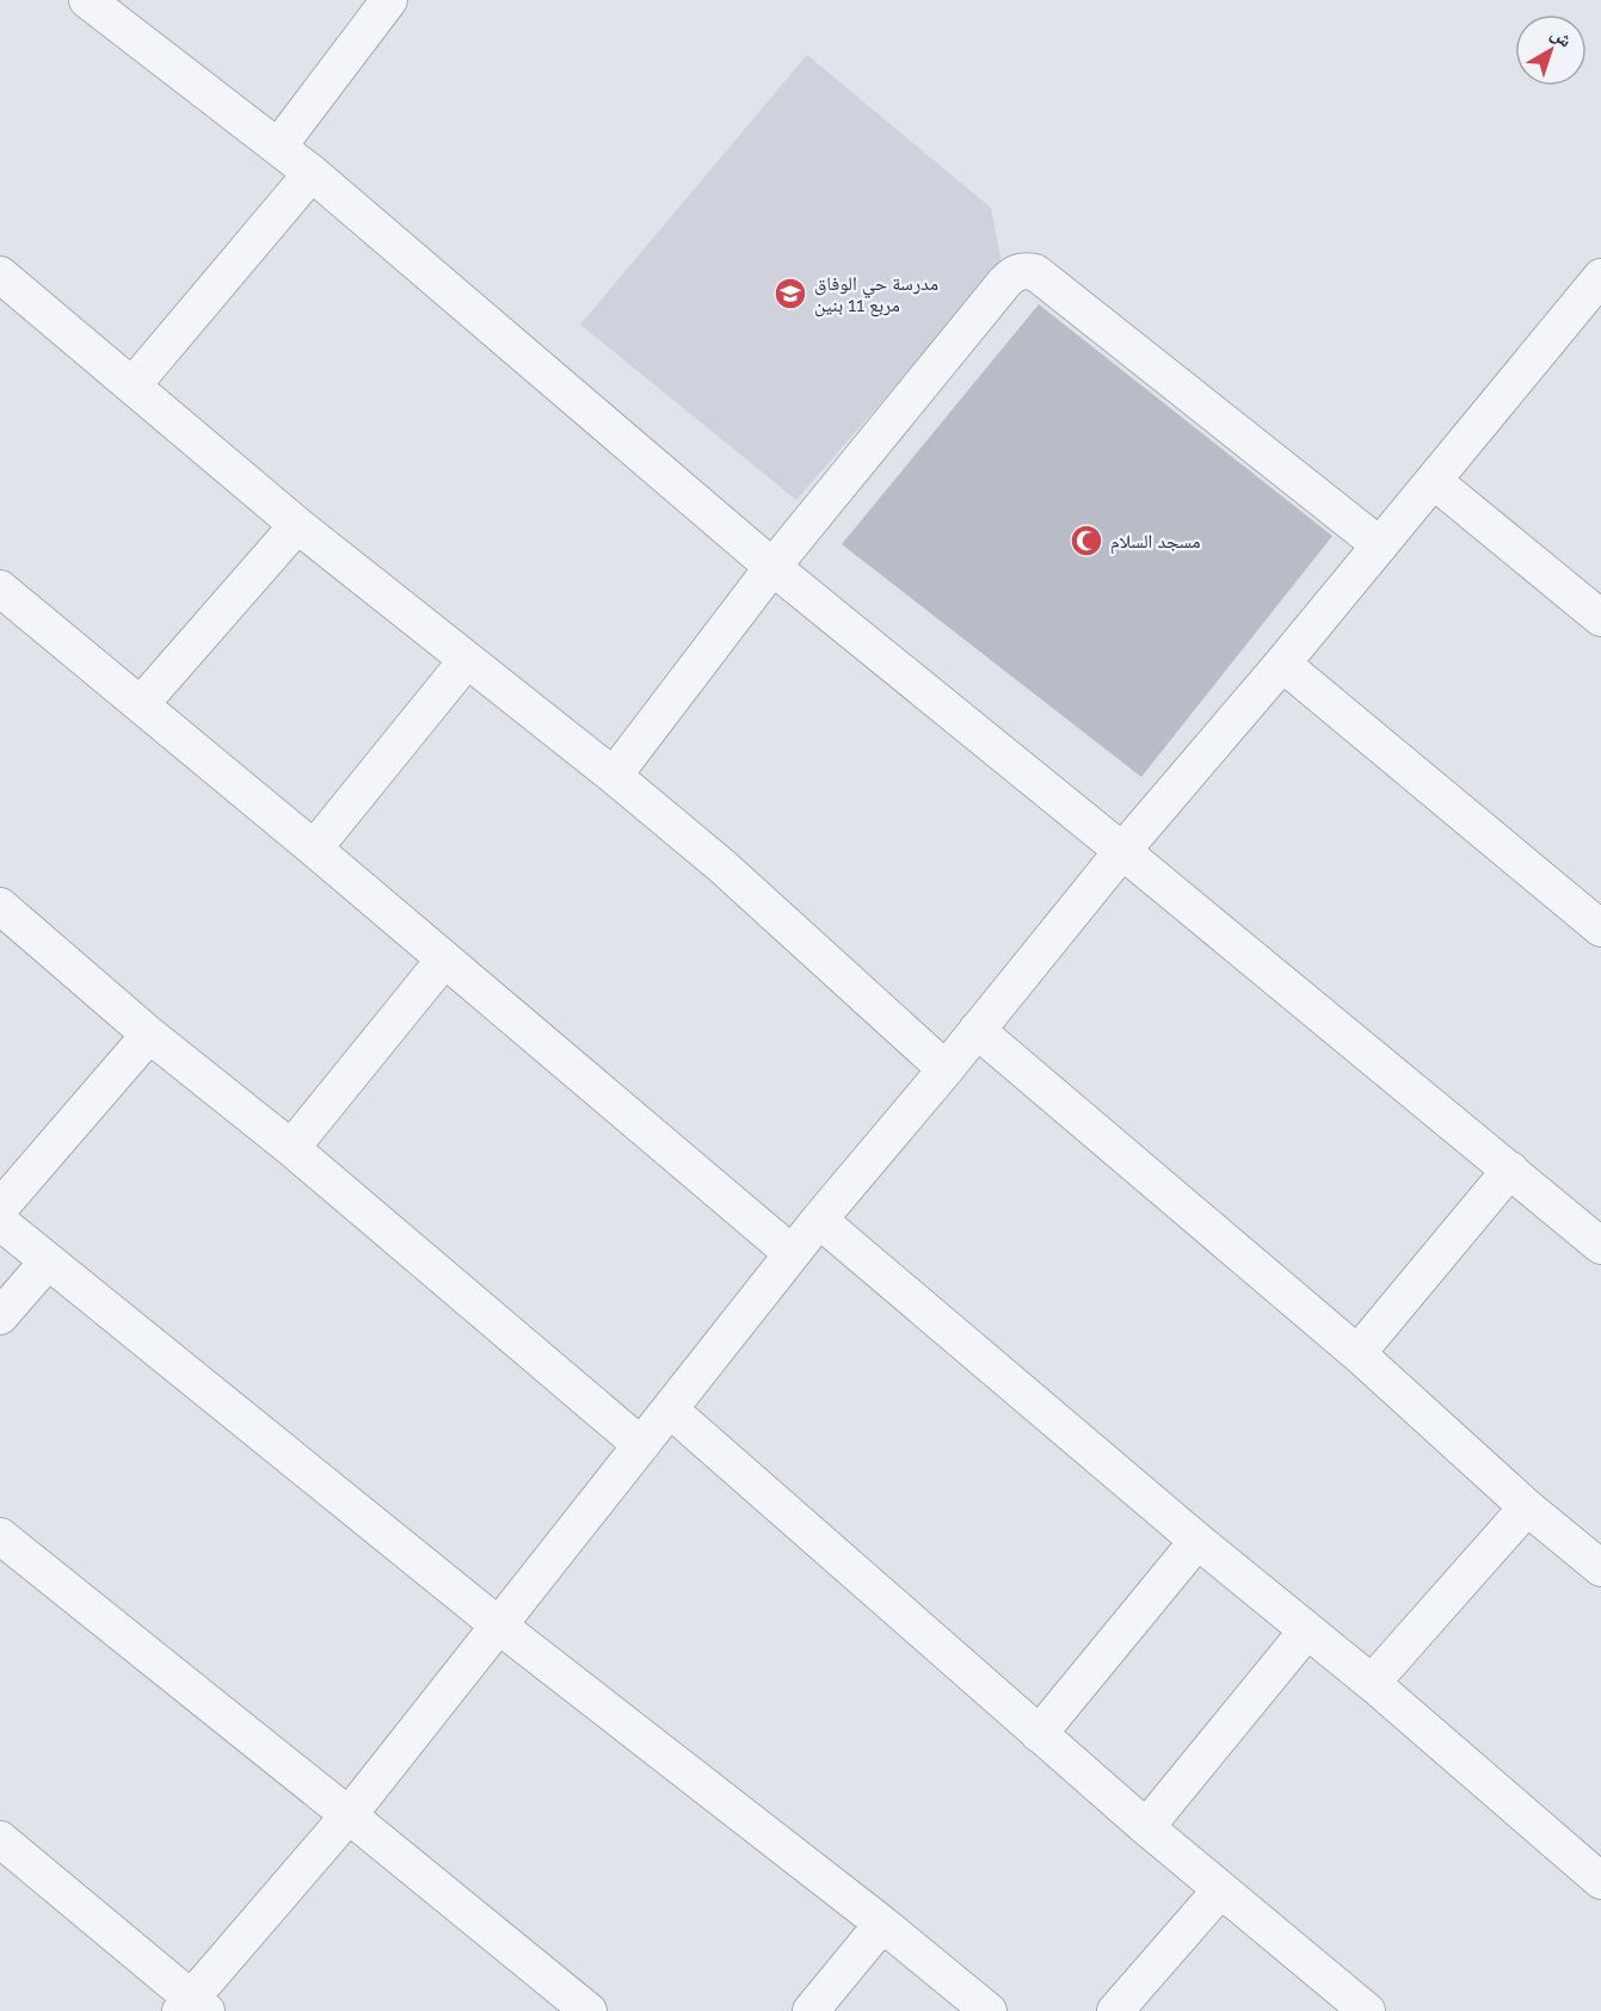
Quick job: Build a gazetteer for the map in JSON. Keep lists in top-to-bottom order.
{
  "places": {
    "school or university": ["مدرسة حي الوفاق مربع 11 بنين"],
    "mosque": ["مسجد السلام"]
  },
  "north": "top right"
}
